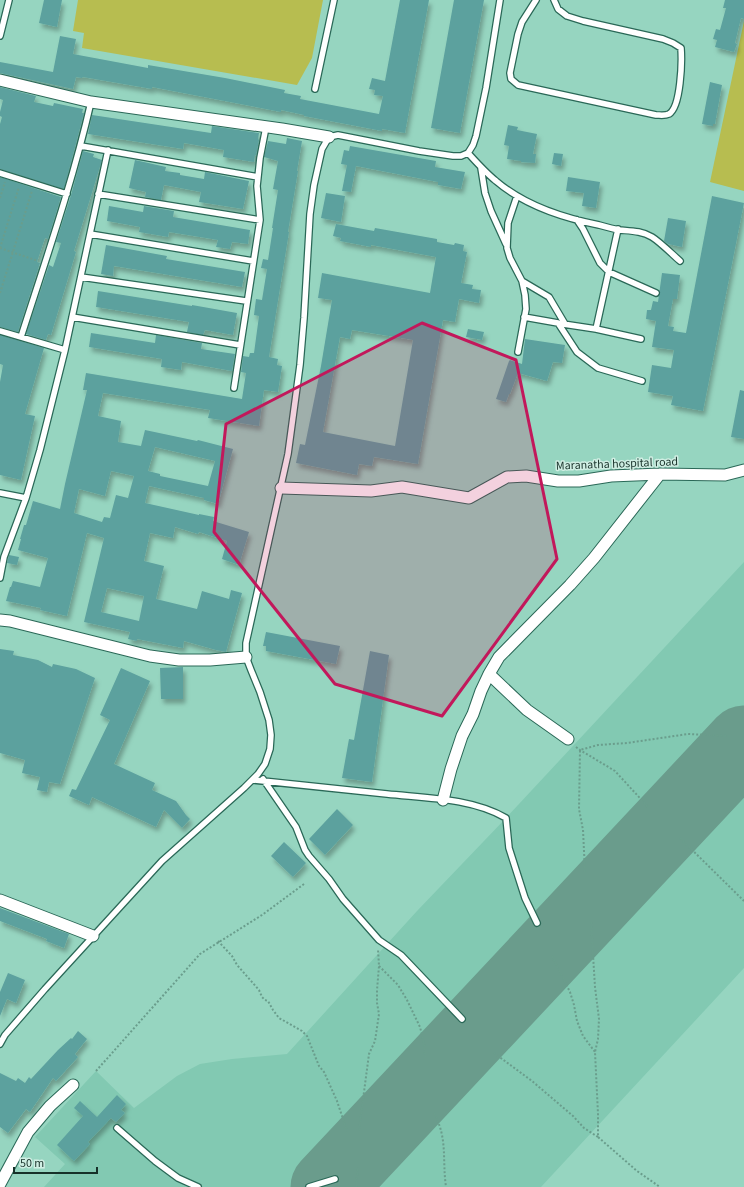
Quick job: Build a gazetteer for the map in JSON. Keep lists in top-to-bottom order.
{
  "streets": {
    "street": ["Maranatha hospital road"]
  },
  "scale_bar": "50 m"
}
